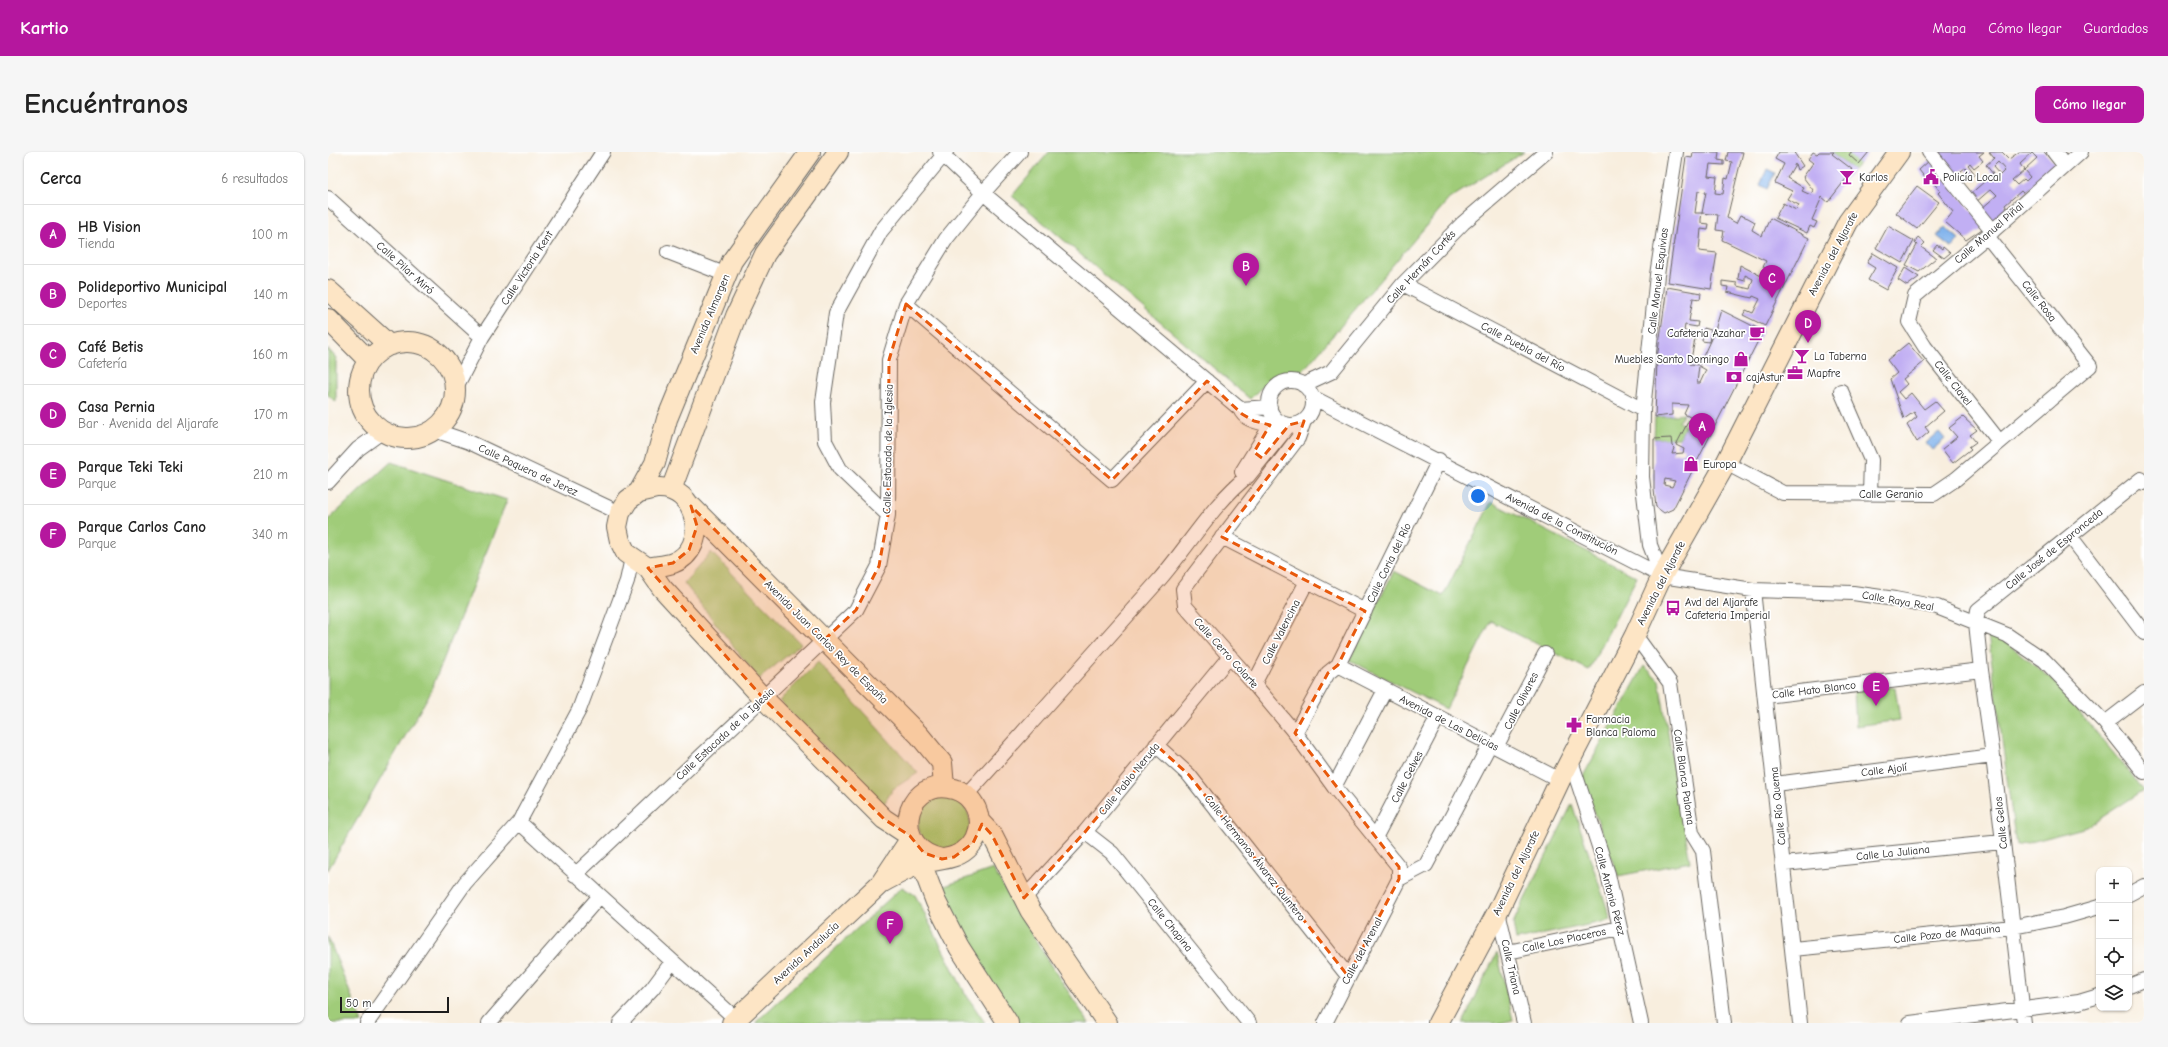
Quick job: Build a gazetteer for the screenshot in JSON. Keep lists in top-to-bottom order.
{
  "streets": {
    "street": [
      "Calle Manuel Piñal",
      "Avenida del Aljarafe",
      "Calle Hernán Cortés",
      "Calle Pilar Miró",
      "Calle Victoria Kent",
      "Calle Manuel Esquivias",
      "Calle Rosa",
      "Avenida Almargen",
      "Calle Puebla del Río",
      "Calle Clavel",
      "Calle Estacada de la Iglesia",
      "Calle Paquera de Jerez",
      "Calle Geranio",
      "Avenida de la Constitución",
      "Calle José de Espronceda",
      "Calle Coria del Río",
      "Calle Raya Real",
      "Calle Valencina",
      "Avenida Juan Carlos Rey de España",
      "Calle Cerro Colarte",
      "Calle Hato Blanco",
      "Calle Olivares",
      "Avenida de Las Delicias",
      "Calle Ajolí",
      "Calle Gelves",
      "Calle Blanca Paloma",
      "Calle Pablo Neruda",
      "Calle Río Quema",
      "Calle Gelos",
      "Calle La Juliana",
      "Calle Hermanos Álvarez Quintero",
      "Calle Antonio Pérez",
      "Calle Chapina",
      "Calle Pozo de Maquina",
      "Calle Los Placeros",
      "Calle del Arenal",
      "Avenida Andalucía",
      "Calle Triana"
    ]
  },
  "crossings": [
    ["Calle Manuel Piñal", "Calle Rosa"],
    ["Calle Manuel Piñal", "Calle Clavel"],
    ["Avenida del Aljarafe", "Calle Manuel Esquivias"],
    ["Avenida del Aljarafe", "Calle Geranio"],
    ["Avenida del Aljarafe", "Avenida de la Constitución"],
    ["Avenida del Aljarafe", "Calle Raya Real"],
    ["Avenida del Aljarafe", "Avenida de Las Delicias"],
    ["Avenida del Aljarafe", "Calle Blanca Paloma"],
    ["Avenida del Aljarafe", "Calle Antonio Pérez"],
    ["Avenida del Aljarafe", "Calle Triana"],
    ["Calle Hernán Cortés", "Calle Puebla del Río"],
    ["Calle Hernán Cortés", "Avenida de la Constitución"],
    ["Calle Hernán Cortés", "Calle Cerro Colarte"],
    ["Calle Pilar Miró", "Calle Victoria Kent"],
    ["Calle Victoria Kent", "Calle Paquera de Jerez"],
    ["Calle Manuel Esquivias", "Calle Puebla del Río"],
    ["Calle Manuel Esquivias", "Avenida de la Constitución"],
    ["Calle Manuel Esquivias", "Calle Raya Real"],
    ["Calle Rosa", "Calle Geranio"],
    ["Avenida Almargen", "Calle Paquera de Jerez"],
    ["Avenida Almargen", "Avenida Juan Carlos Rey de España"],
    ["Calle Clavel", "Calle Geranio"],
    ["Calle Estacada de la Iglesia", "Avenida Juan Carlos Rey de España"],
    ["Calle Paquera de Jerez", "Avenida Juan Carlos Rey de España"],
    ["Avenida de la Constitución", "Calle Coria del Río"],
    ["Avenida de la Constitución", "Calle Raya Real"],
    ["Avenida de la Constitución", "Calle Cerro Colarte"],
    ["Calle José de Espronceda", "Calle Raya Real"],
    ["Calle José de Espronceda", "Calle Gelos"],
    ["Calle Coria del Río", "Calle Cerro Colarte"],
    ["Calle Coria del Río", "Avenida de Las Delicias"],
    ["Calle Raya Real", "Calle Río Quema"],
    ["Calle Raya Real", "Calle Gelos"],
    ["Calle Valencina", "Calle Cerro Colarte"],
    ["Calle Cerro Colarte", "Calle Olivares"],
    ["Calle Cerro Colarte", "Calle Gelves"],
    ["Calle Cerro Colarte", "Calle Pablo Neruda"],
    ["Calle Cerro Colarte", "Calle del Arenal"],
    ["Calle Hato Blanco", "Calle Río Quema"],
    ["Calle Hato Blanco", "Calle Gelos"],
    ["Calle Olivares", "Avenida de Las Delicias"],
    ["Calle Olivares", "Calle del Arenal"],
    ["Avenida de Las Delicias", "Calle Gelves"],
    ["Calle Ajolí", "Calle Río Quema"],
    ["Calle Ajolí", "Calle Gelos"],
    ["Calle Pablo Neruda", "Calle Hermanos Álvarez Quintero"],
    ["Calle Pablo Neruda", "Calle Chapina"],
    ["Calle Río Quema", "Calle La Juliana"],
    ["Calle Río Quema", "Calle Pozo de Maquina"],
    ["Calle Gelos", "Calle La Juliana"],
    ["Calle Gelos", "Calle Pozo de Maquina"],
    ["Calle Hermanos Álvarez Quintero", "Calle del Arenal"],
    ["Calle Antonio Pérez", "Calle Los Placeros"],
    ["Calle Los Placeros", "Calle Triana"]
  ],
  "places": {
    "bar": ["Karlos", "La Taberna"],
    "public building": ["Policía Local"],
    "cafe": ["Cafeteria Azahar"],
    "shop": ["Muebles Santo Domingo", "Europa"],
    "office": ["Mapfre"],
    "bank": ["cajAstur"],
    "bus stop": ["Avd del Aljarafe Cafeteria Imperial"],
    "pharmacy": ["Farmacia Blanca Paloma"]
  },
  "scale_bar": "50 m",
  "page": {
    "header": "Kartio",
    "nav": ["Mapa", "Cómo llegar", "Guardados"],
    "buttons": "Cómo llegar",
    "title": "Encuéntranos",
    "heading": ["Cerca", "6 resultados"],
    "list": [
      {
        "mark": "A",
        "name": "HB Vision",
        "note": "Tienda",
        "value": "100 m"
      },
      {
        "mark": "B",
        "name": "Polideportivo Municipal",
        "note": "Deportes",
        "value": "140 m"
      },
      {
        "mark": "C",
        "name": "Café Betis",
        "note": "Cafetería",
        "value": "160 m"
      },
      {
        "mark": "D",
        "name": "Casa Pernia",
        "note": "Bar · Avenida del Aljarafe",
        "value": "170 m"
      },
      {
        "mark": "E",
        "name": "Parque Teki Teki",
        "note": "Parque",
        "value": "210 m"
      },
      {
        "mark": "F",
        "name": "Parque Carlos Cano",
        "note": "Parque",
        "value": "340 m"
      }
    ],
    "pins": [
      "B",
      "C",
      "D",
      "A",
      "E",
      "F"
    ],
    "map_buttons": ["+", "−"],
    "scale": "50 m"
  }
}
